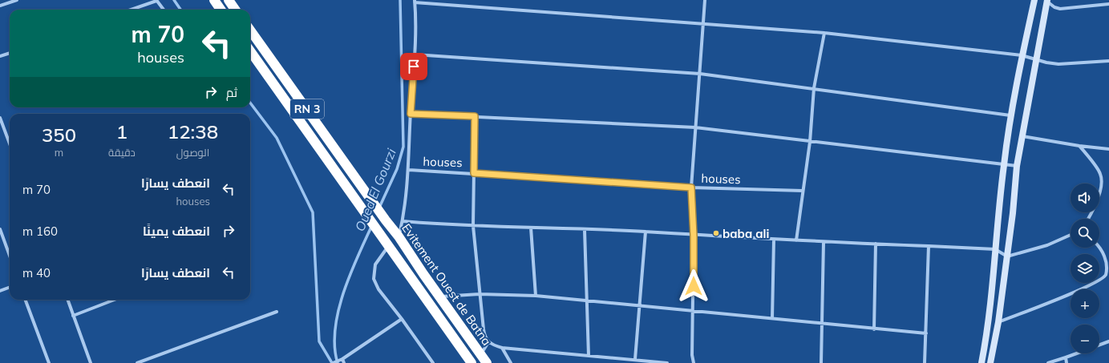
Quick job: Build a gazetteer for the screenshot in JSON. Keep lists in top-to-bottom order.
{
  "streets": {
    "highway": ["RN 3", "Evitement Ouest de Batna"],
    "street": ["houses"]
  },
  "water": ["Oued El Gourzi"],
  "places": ["baba ali"],
  "page": {
    "turn": ["70 m", "houses"],
    "then": "ثم",
    "eta": [
      "12:38",
      "الوصول",
      "1",
      "دقيقة",
      "350",
      "m"
    ],
    "list": [
      {
        "name": "انعطف يسارًا",
        "note": "houses",
        "value": "70 m"
      },
      {
        "name": "انعطف يمينًا",
        "value": "160 m"
      },
      {
        "name": "انعطف يسارًا",
        "value": "40 m"
      }
    ],
    "map_buttons": ["+", "−"]
  }
}
